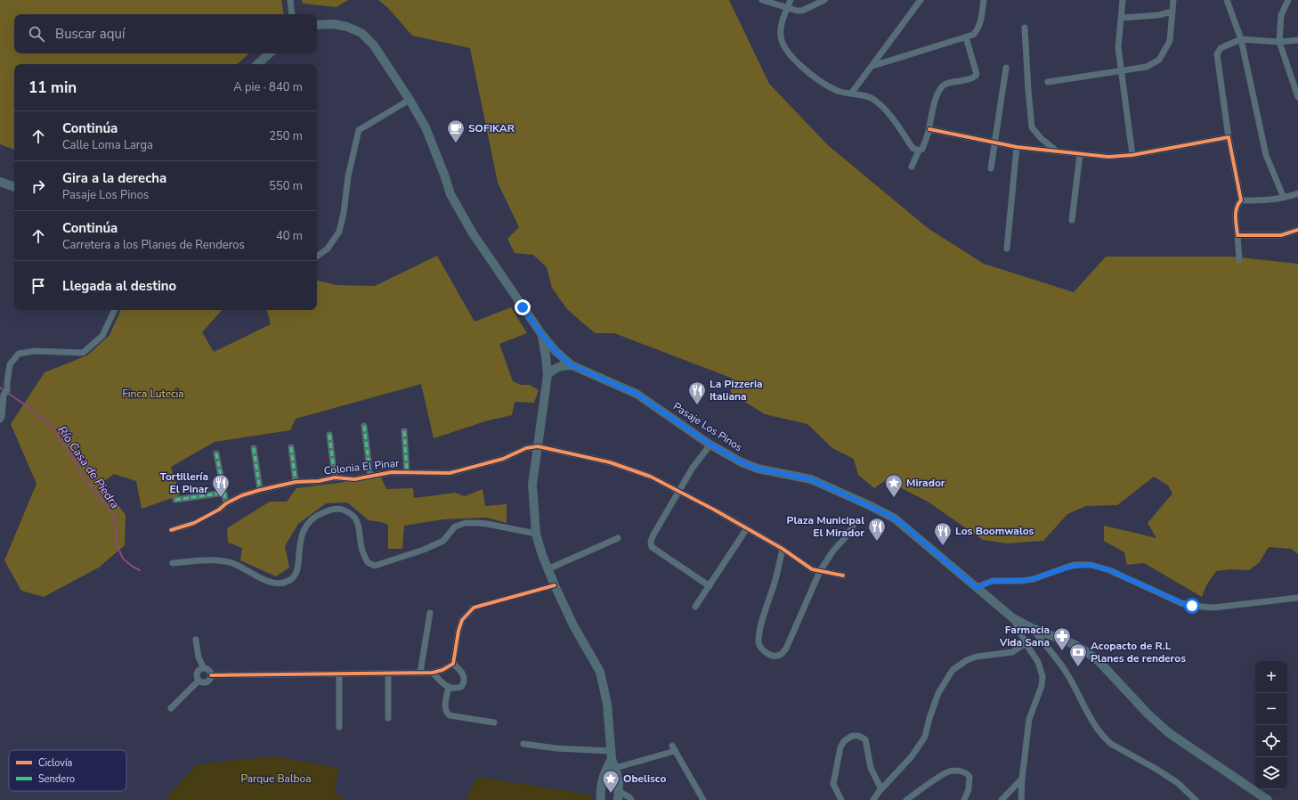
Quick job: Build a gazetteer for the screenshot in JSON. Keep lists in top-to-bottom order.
{
  "streets": {
    "main road": ["Pasaje Los Pinos"],
    "street": ["Colonia El Pinar"]
  },
  "water": ["Río Casa de Piedra"],
  "parks": ["Finca Lutecia", "Parque Balboa"],
  "places": {
    "cafe": ["SOFIKAR"],
    "restaurant": [
      "La Pizzeria Italiana",
      "Tortillería El Pinar",
      "Plaza Municipal El Mirador",
      "Los Boomwalos"
    ],
    "place": ["Mirador", "Obelisco"],
    "pharmacy": ["Farmacia Vida Sana"],
    "bank": ["Acopacto de R.L Planes de renderos"]
  },
  "legend": ["Ciclovía", "Sendero"],
  "page": {
    "search": "Buscar aquí",
    "heading": ["11 min", "A pie · 840 m"],
    "list": [
      ["Continúa", "Calle Loma Larga", "250 m"],
      ["Gira a la derecha", "Pasaje Los Pinos", "550 m"],
      ["Continúa", "Carretera a los Planes de Renderos", "40 m"],
      "Llegada al destino"
    ],
    "map_buttons": ["+", "−"]
  }
}
